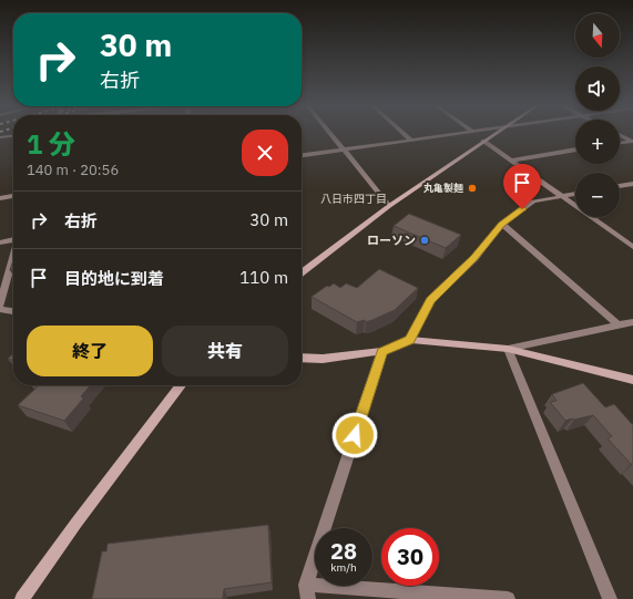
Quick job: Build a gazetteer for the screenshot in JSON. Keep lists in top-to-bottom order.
{
  "districts": ["八日市四丁目"],
  "places": ["丸亀製麺", "ローソン"],
  "north": "bottom",
  "page": {
    "map_buttons": ["+", "−"],
    "turn": ["30 m", "右折"],
    "heading": ["1 分", "140 m · 20:56"],
    "list": [
      {
        "name": "右折",
        "value": "30 m"
      },
      {
        "name": "目的地に到着",
        "value": "110 m"
      }
    ],
    "buttons": ["終了", "共有"],
    "speed": "28 km/h",
    "limit": "30"
  }
}
